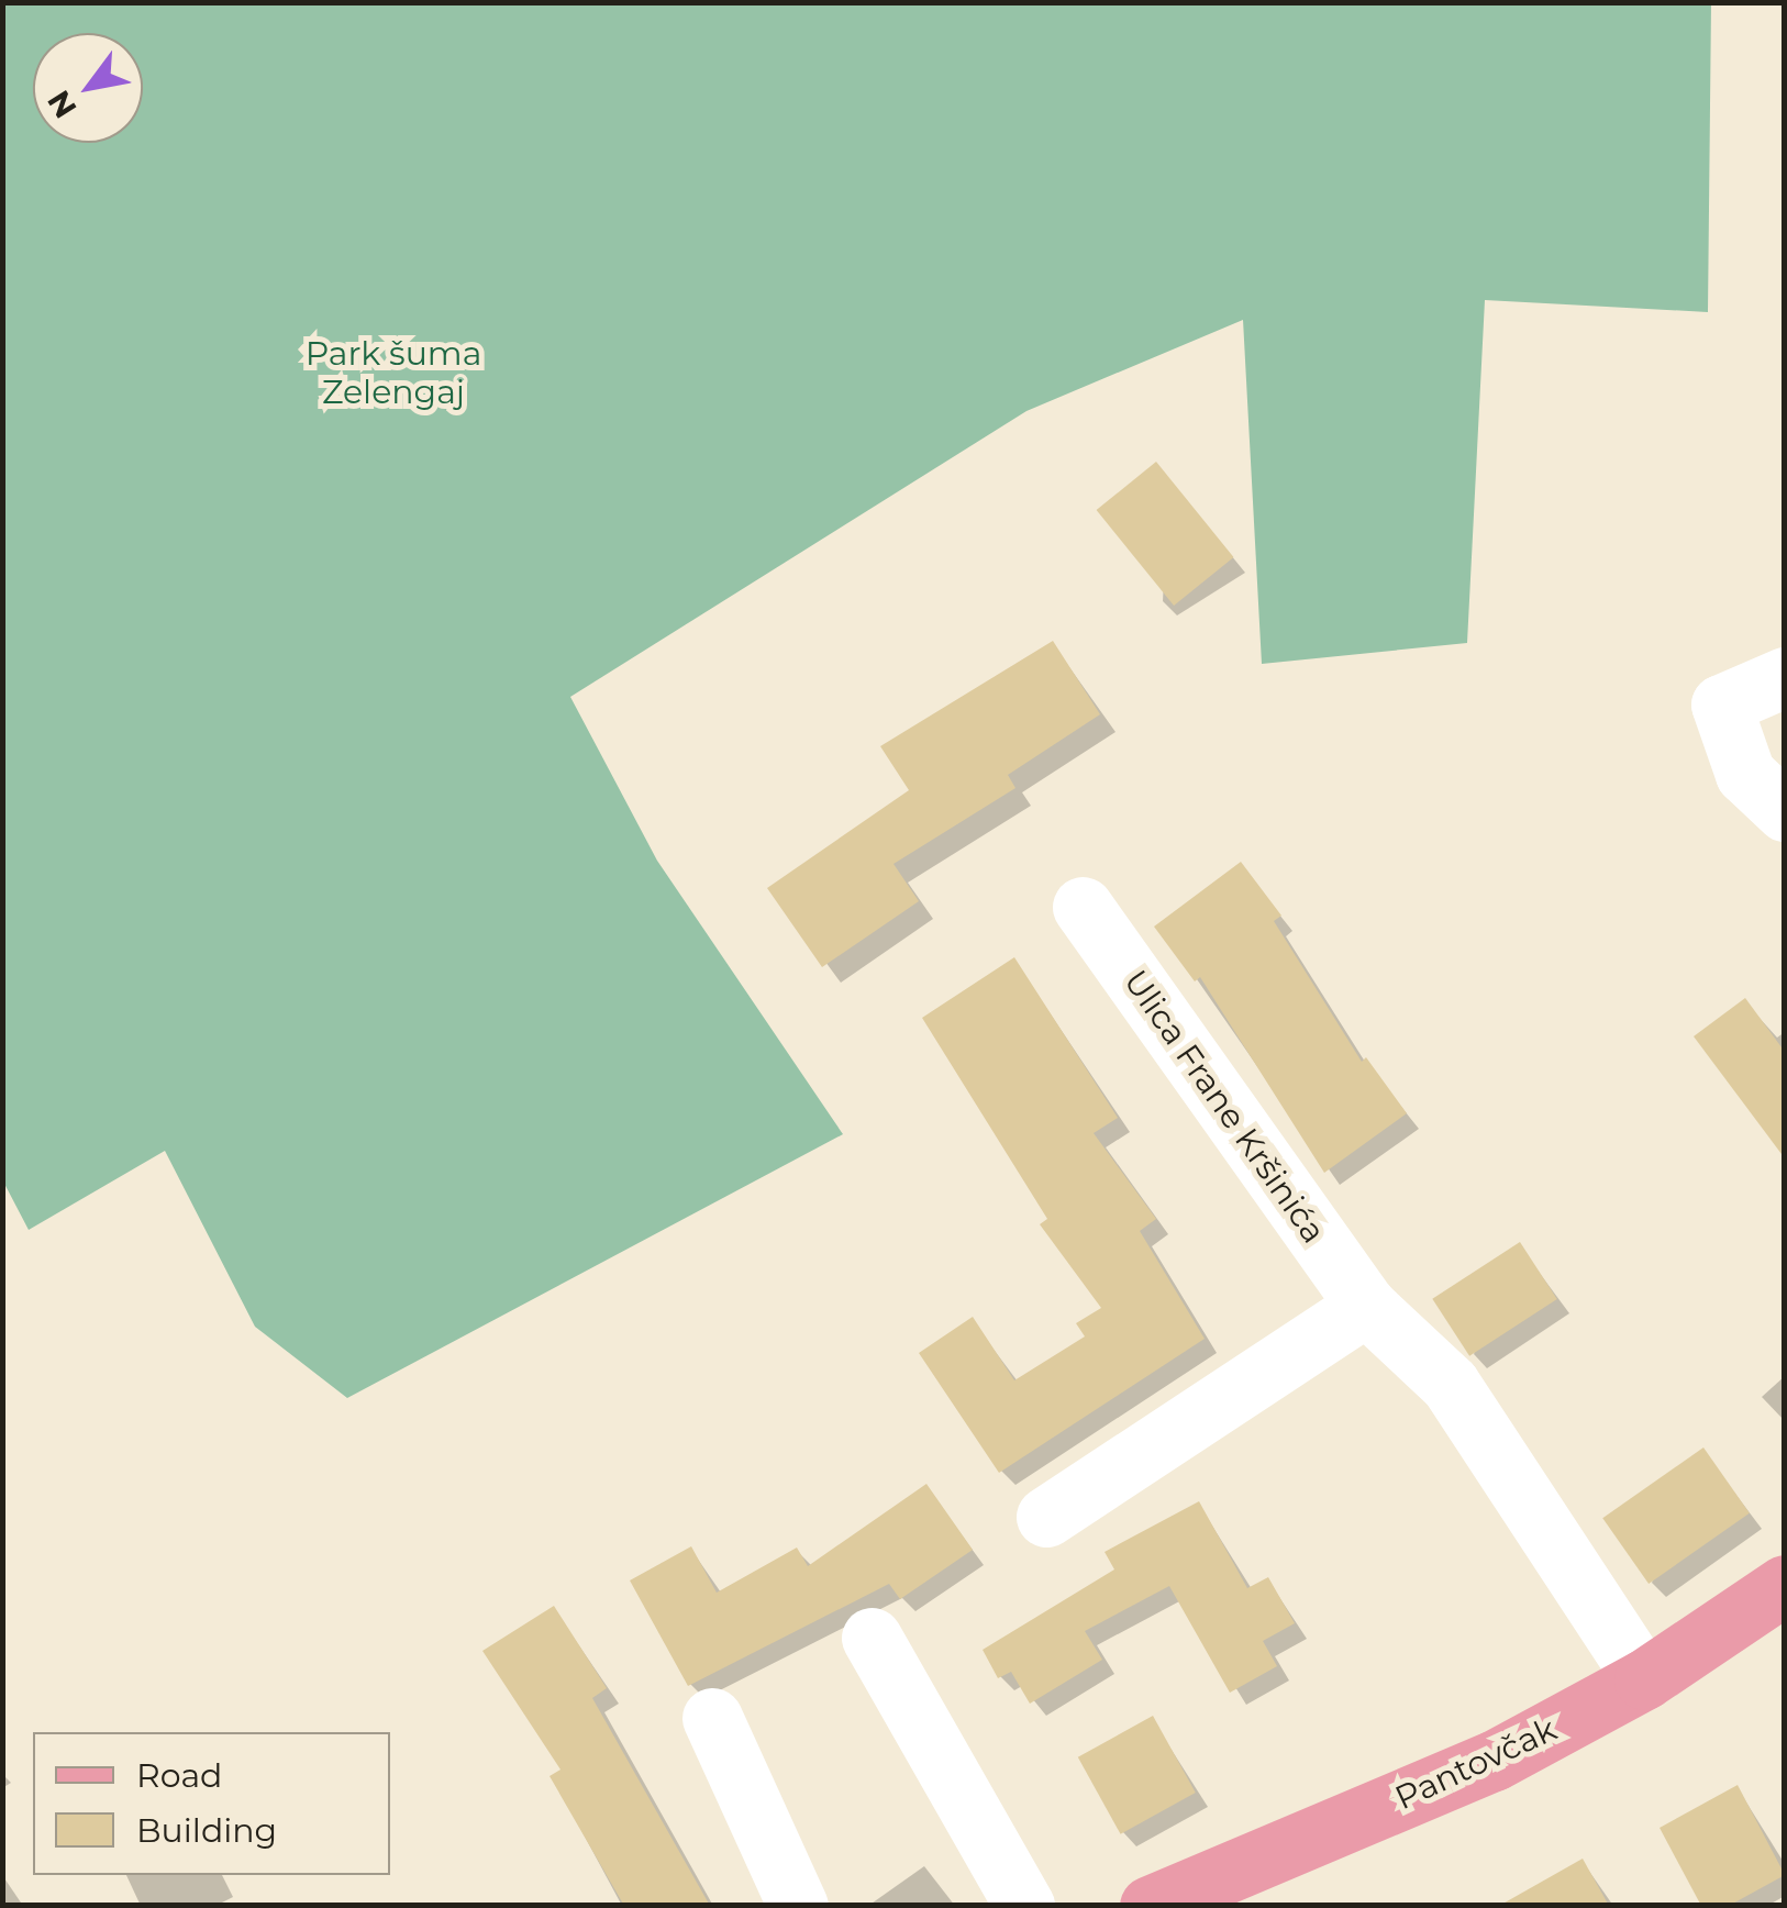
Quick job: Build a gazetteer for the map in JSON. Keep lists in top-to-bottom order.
{
  "streets": {
    "main road": ["Pantovčak"],
    "street": ["Ulica Frane Kršinića"]
  },
  "crossings": [
    ["Ulica Frane Kršinića", "Pantovčak"]
  ],
  "parks": ["Park šuma Zelengaj"],
  "legend": ["Road", "Building"],
  "north": "bottom left"
}
